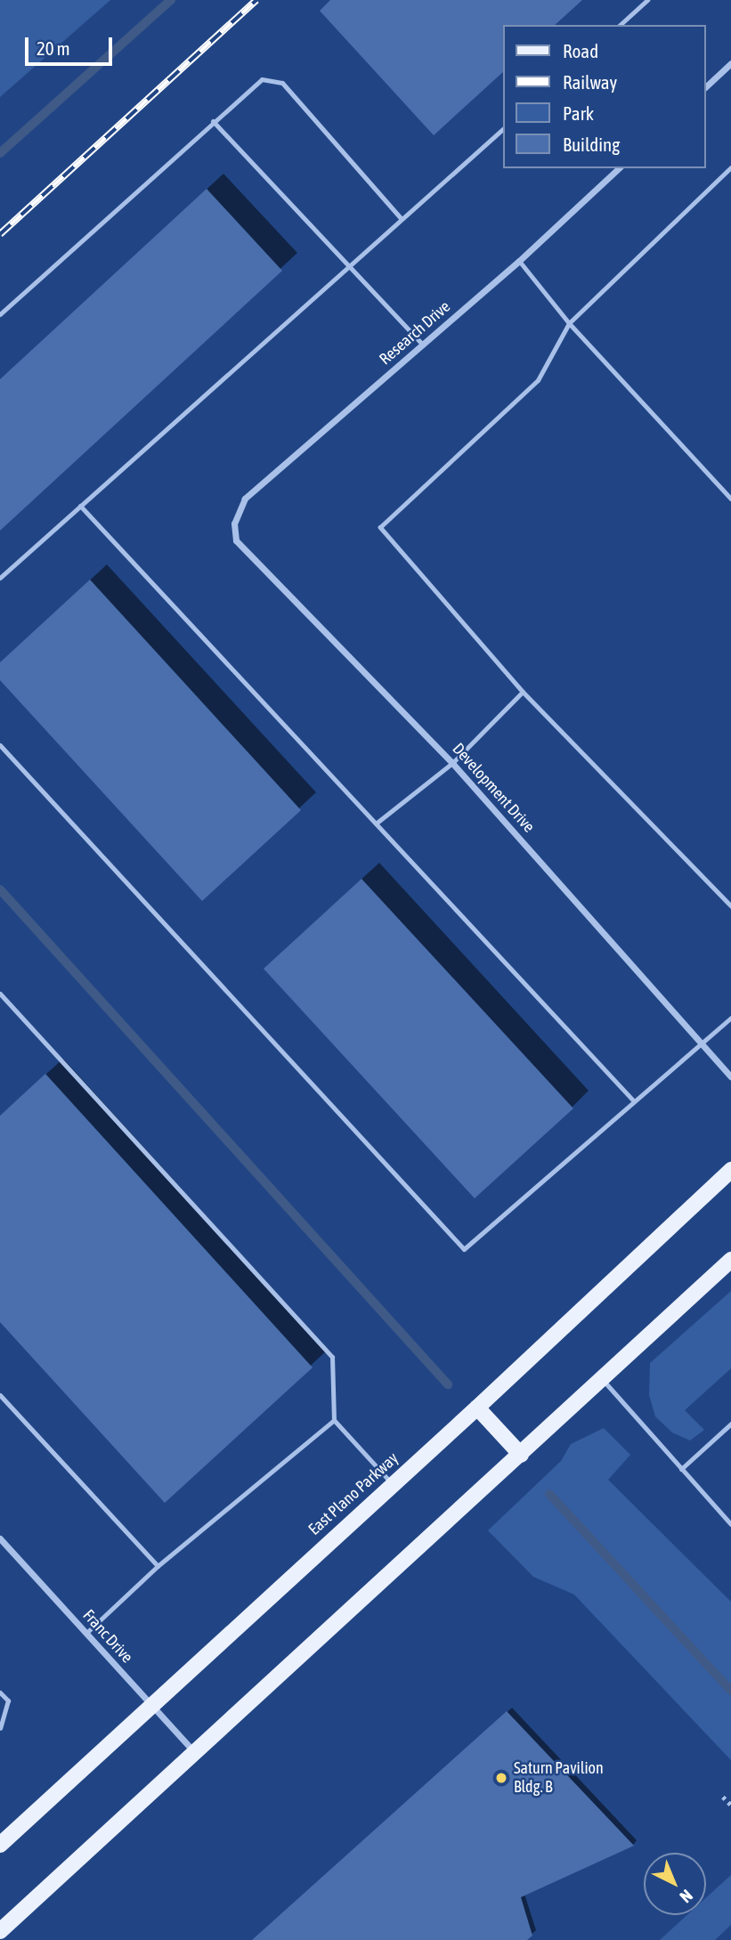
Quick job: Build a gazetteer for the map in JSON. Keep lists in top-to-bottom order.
{
  "streets": {
    "main road": ["East Plano Parkway"],
    "street": ["Research Drive", "Development Drive", "Franc Drive"]
  },
  "crossings": [
    ["Research Drive", "Development Drive"],
    ["East Plano Parkway", "Franc Drive"]
  ],
  "places": ["Saturn Pavilion Bldg. B"],
  "legend": [
    "Road",
    "Railway",
    "Park",
    "Building"
  ],
  "scale_bar": "20 m",
  "north": "bottom right"
}
